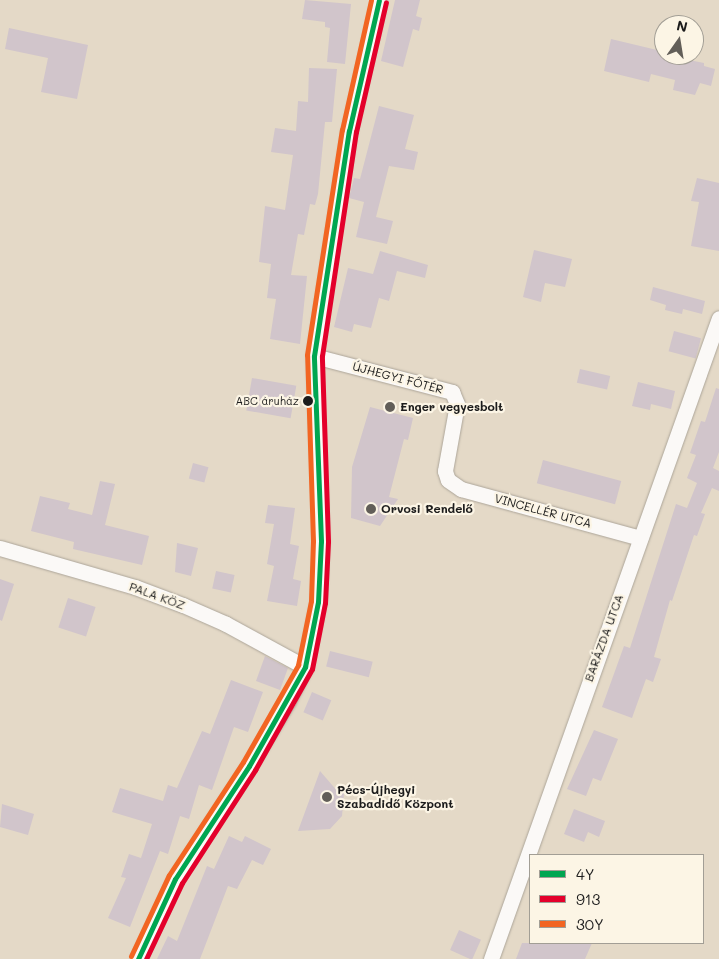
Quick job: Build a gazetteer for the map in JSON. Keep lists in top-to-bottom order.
{
  "streets": {
    "street": [
      "ÚJHEGYI FŐTÉR",
      "VINCELLÉR UTCA",
      "PALA KÖZ",
      "BARÁZDA UTCA"
    ]
  },
  "crossings": [
    ["ÚJHEGYI FŐTÉR", "VINCELLÉR UTCA"],
    ["VINCELLÉR UTCA", "BARÁZDA UTCA"]
  ],
  "places": [
    "ABC áruház",
    "Enger vegyesbolt",
    "Orvosi Rendelő",
    "Pécs-Újhegyi Szabadidő Központ"
  ],
  "lines": ["transit line 4Y", "transit line 30Y", "transit line 913"],
  "legend": ["4Y", "913", "30Y"],
  "north": "top"
}
